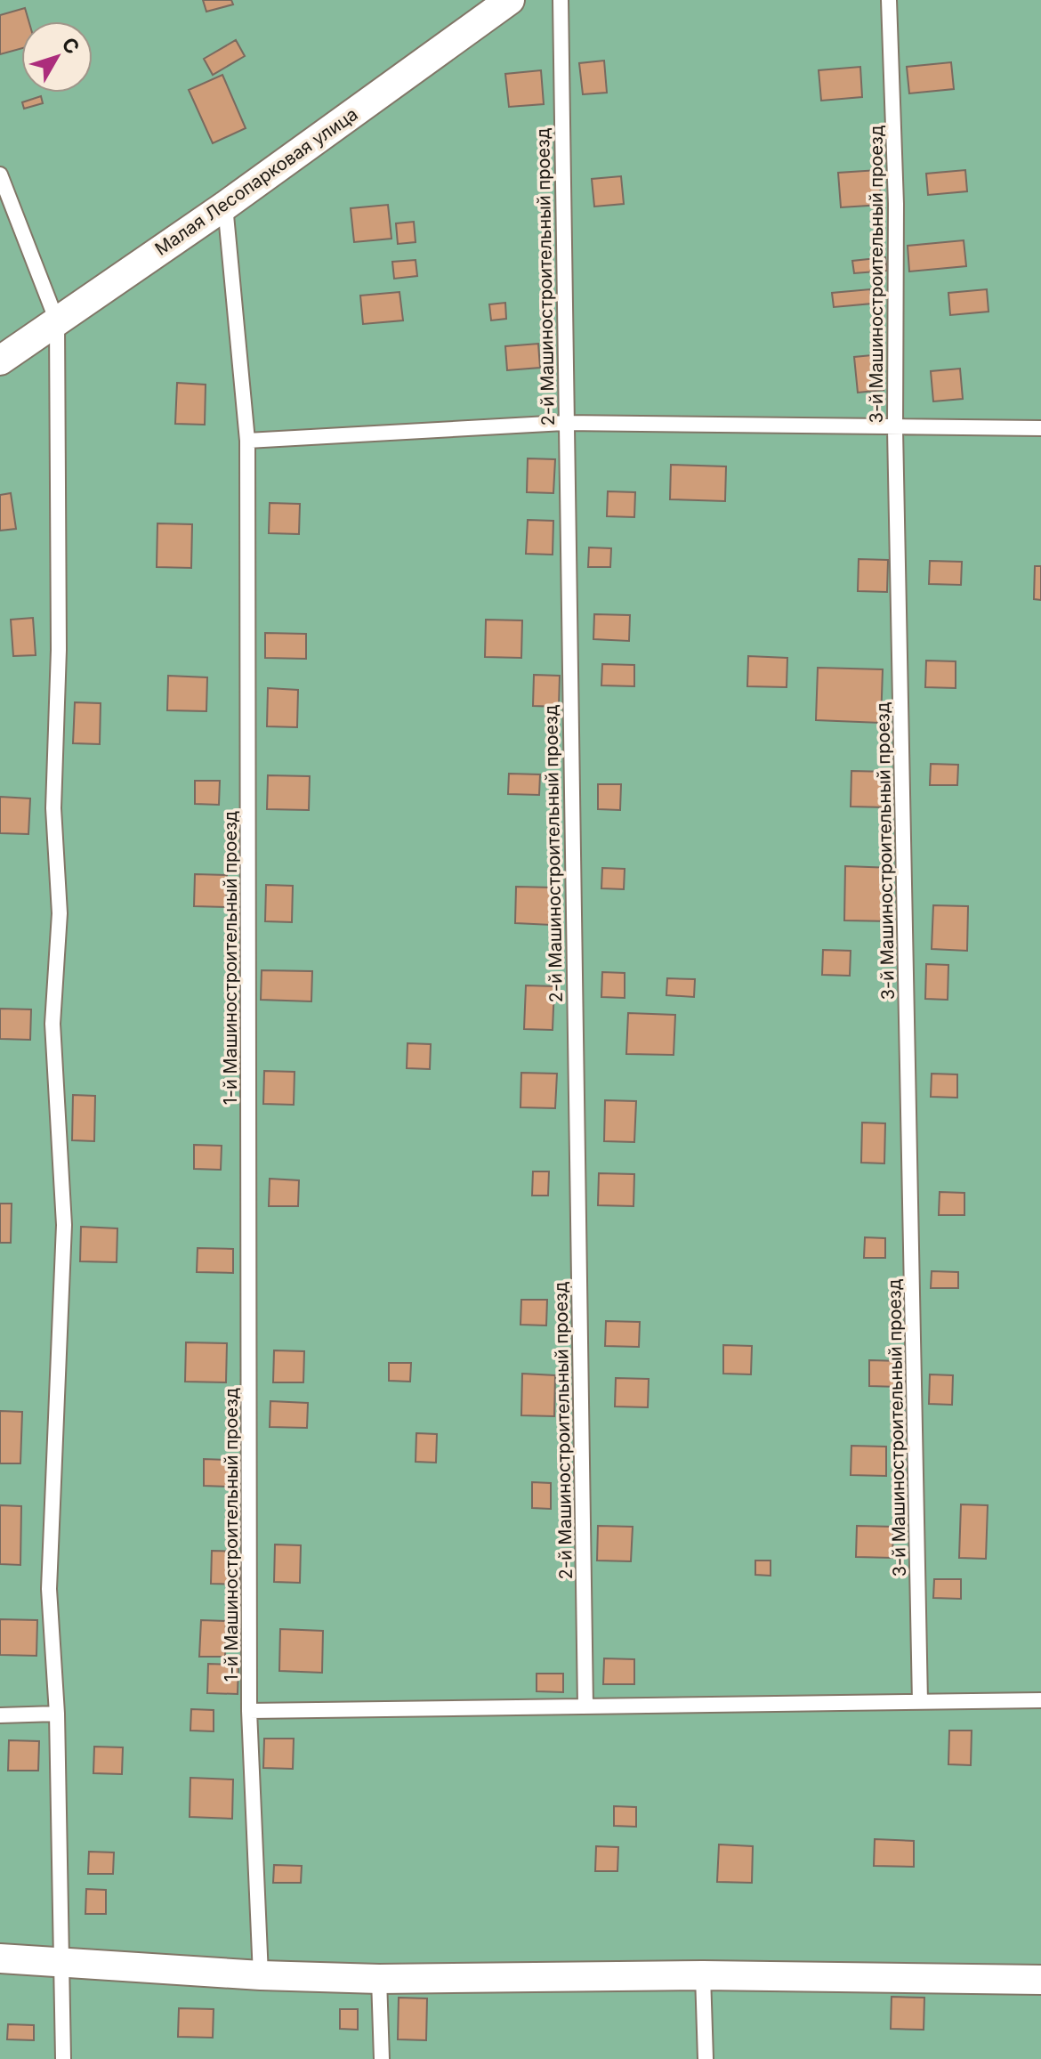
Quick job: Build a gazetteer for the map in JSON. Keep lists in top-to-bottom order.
{
  "streets": {
    "street": ["Малая Лесопарковая улица"],
    "lane": ["3-й Машиностроительный проезд", "2-й Машиностроительный проезд", "1-й Машиностроительный проезд"]
  },
  "crossings": [
    ["Малая Лесопарковая улица", "1-й Машиностроительный проезд"]
  ],
  "north": "top right"
}
